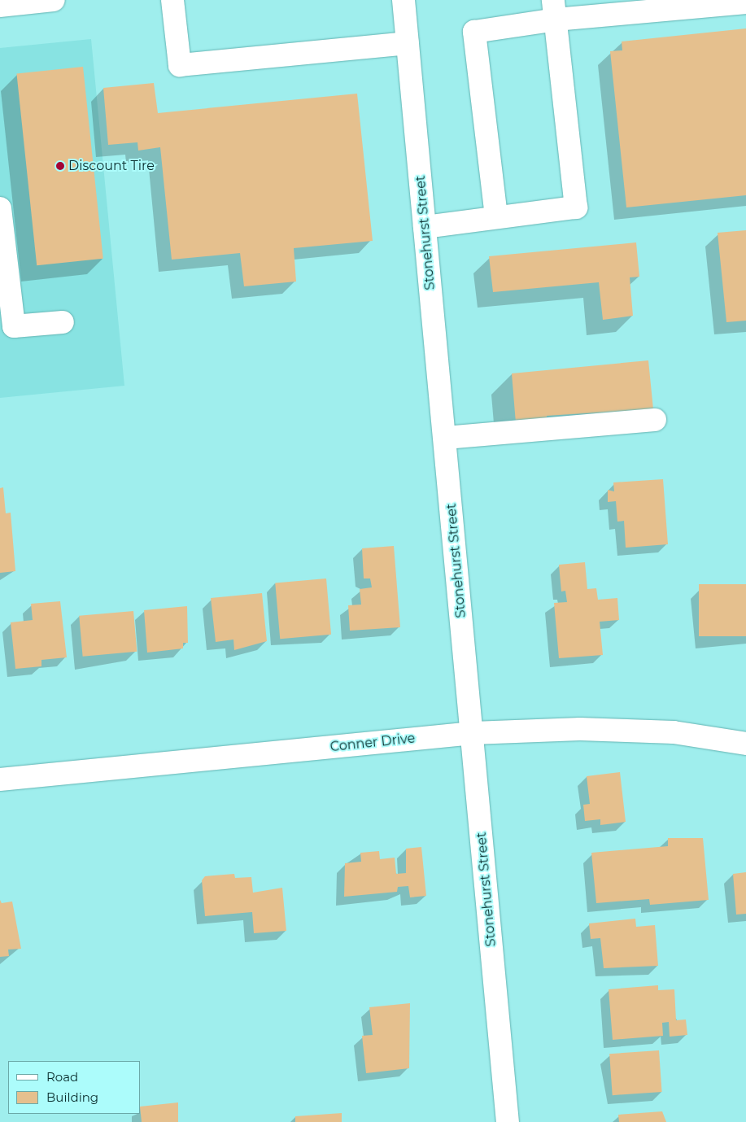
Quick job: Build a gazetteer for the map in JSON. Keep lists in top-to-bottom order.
{
  "streets": {
    "street": ["Stonehurst Street", "Conner Drive"]
  },
  "crossings": [
    ["Stonehurst Street", "Conner Drive"]
  ],
  "places": ["Discount Tire"],
  "legend": ["Road", "Building"]
}
